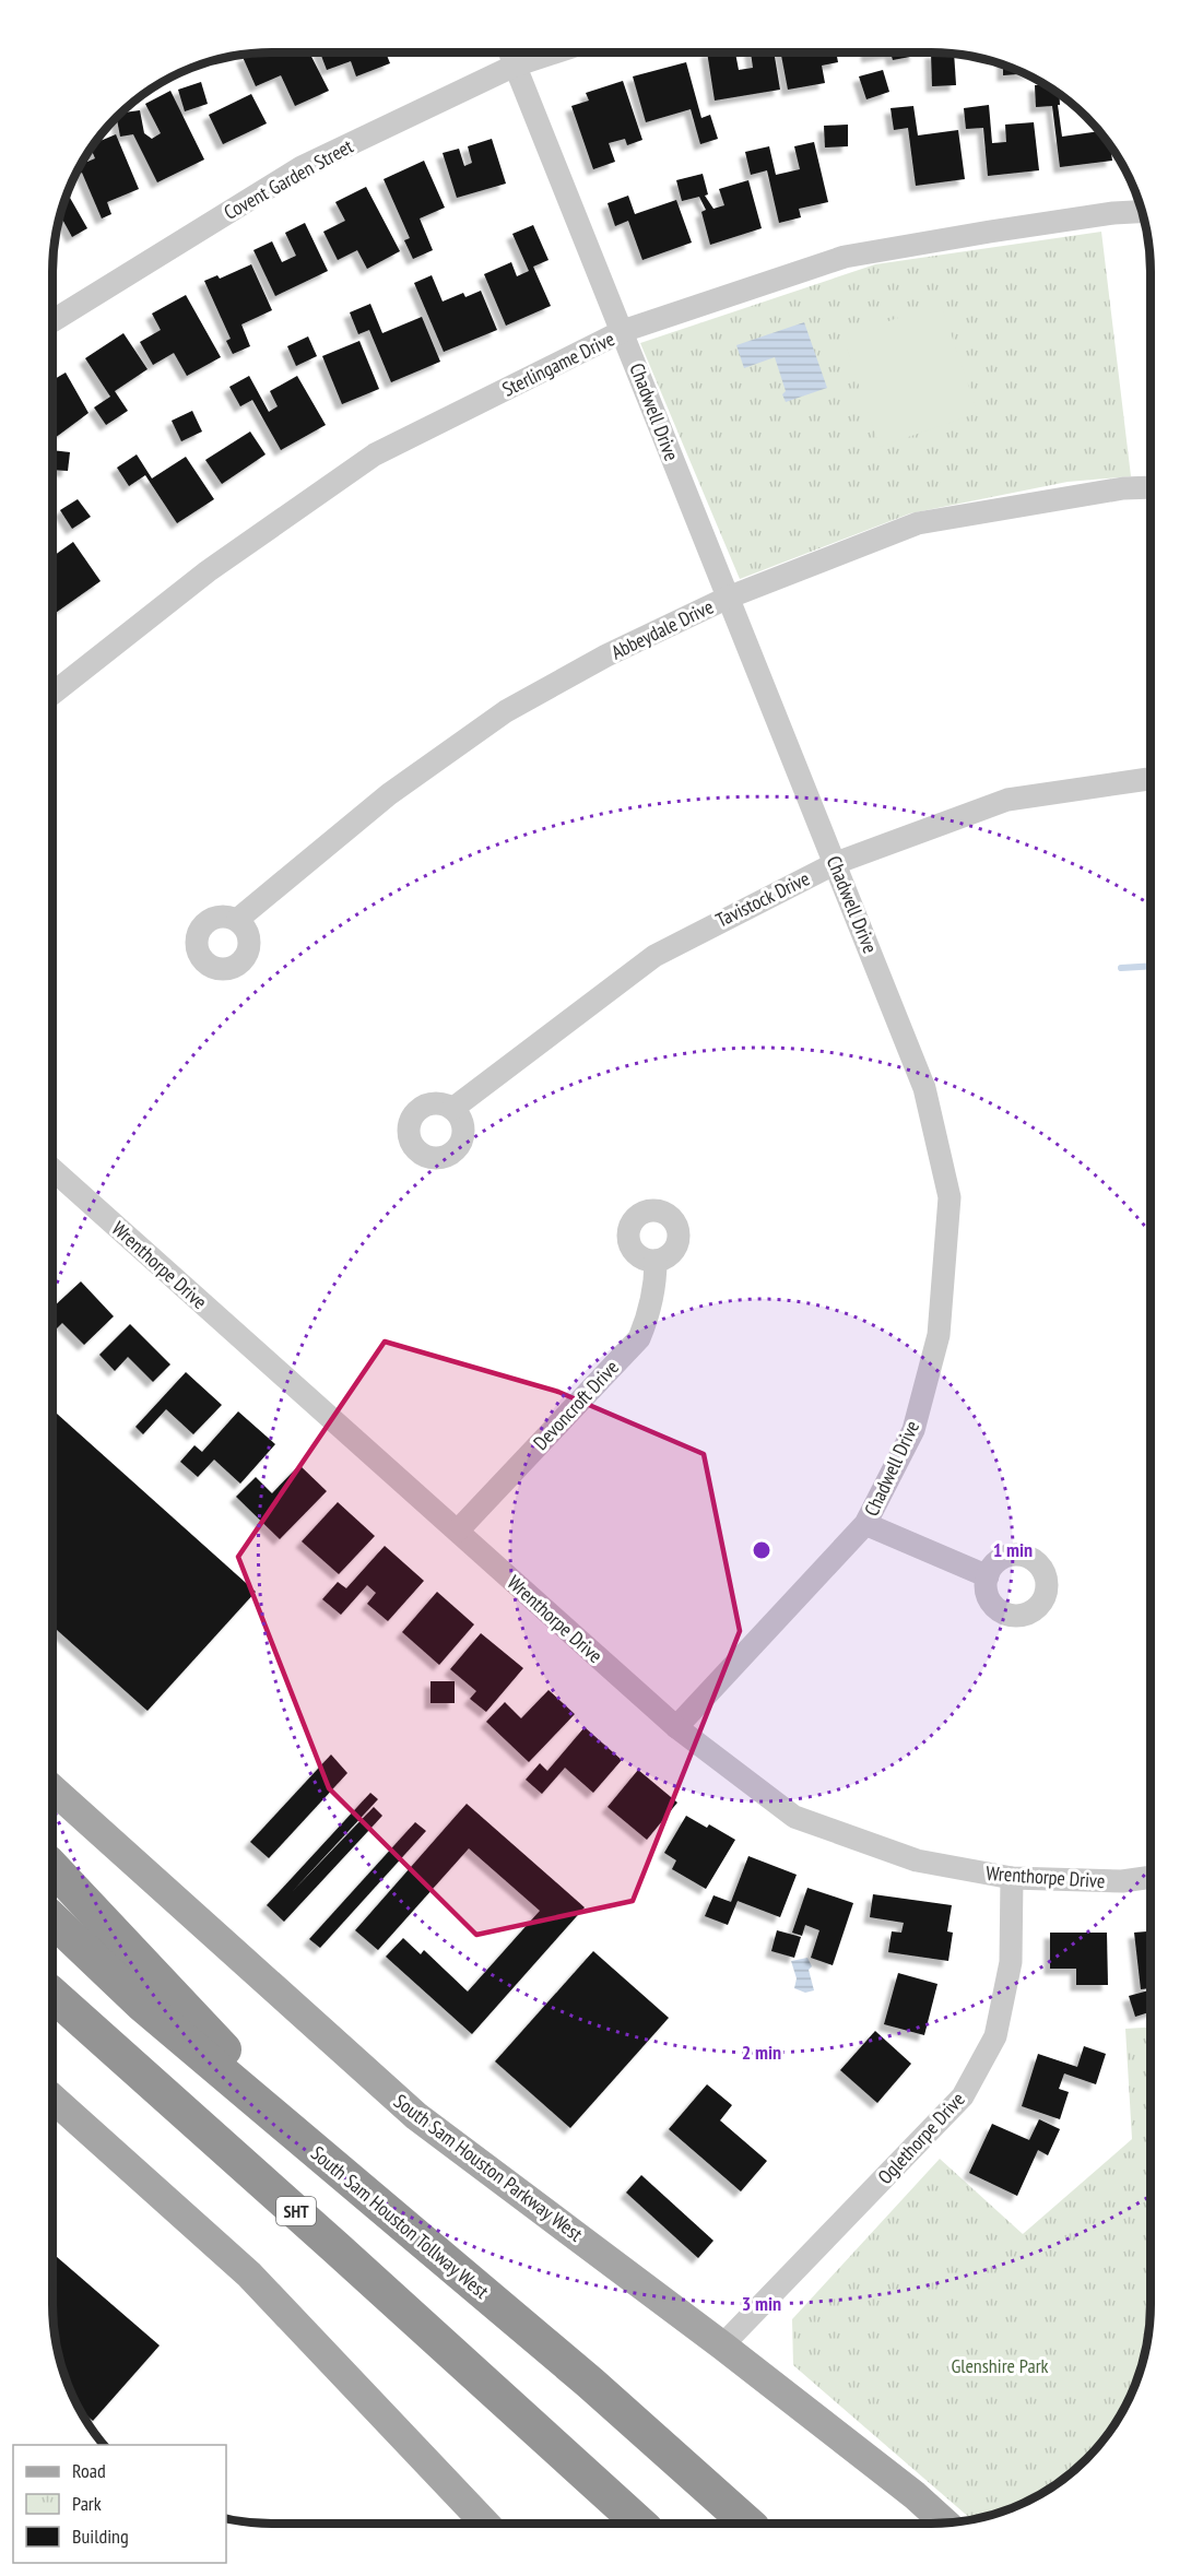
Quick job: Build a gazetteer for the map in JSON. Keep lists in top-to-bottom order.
{
  "streets": {
    "highway": ["SHT", "South Sam Houston Tollway West"],
    "main road": ["South Sam Houston Parkway West"],
    "street": [
      "Covent Garden Street",
      "Sterlingame Drive",
      "Chadwell Drive",
      "Abbeydale Drive",
      "Tavistock Drive",
      "Wrenthorpe Drive",
      "Devoncroft Drive",
      "Oglethorpe Drive"
    ]
  },
  "crossings": [
    ["Covent Garden Street", "Chadwell Drive"],
    ["Sterlingame Drive", "Chadwell Drive"],
    ["Chadwell Drive", "Abbeydale Drive"],
    ["Chadwell Drive", "Tavistock Drive"],
    ["Chadwell Drive", "Wrenthorpe Drive"],
    ["Wrenthorpe Drive", "Devoncroft Drive"],
    ["Wrenthorpe Drive", "Oglethorpe Drive"],
    ["Oglethorpe Drive", "South Sam Houston Parkway West"]
  ],
  "parks": ["Glenshire Park"],
  "legend": ["Road", "Park", "Building"],
  "rings": ["1 min", "2 min", "3 min"]
}
